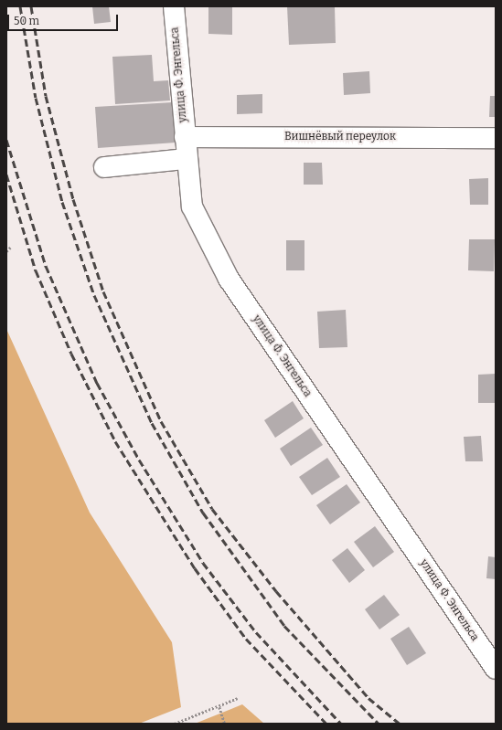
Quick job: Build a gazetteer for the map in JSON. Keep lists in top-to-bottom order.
{
  "streets": {
    "street": ["улица Ф. Энгельса", "Вишнёвый переулок"]
  },
  "crossings": [
    ["улица Ф. Энгельса", "Вишнёвый переулок"]
  ],
  "scale_bar": "50 m"
}
